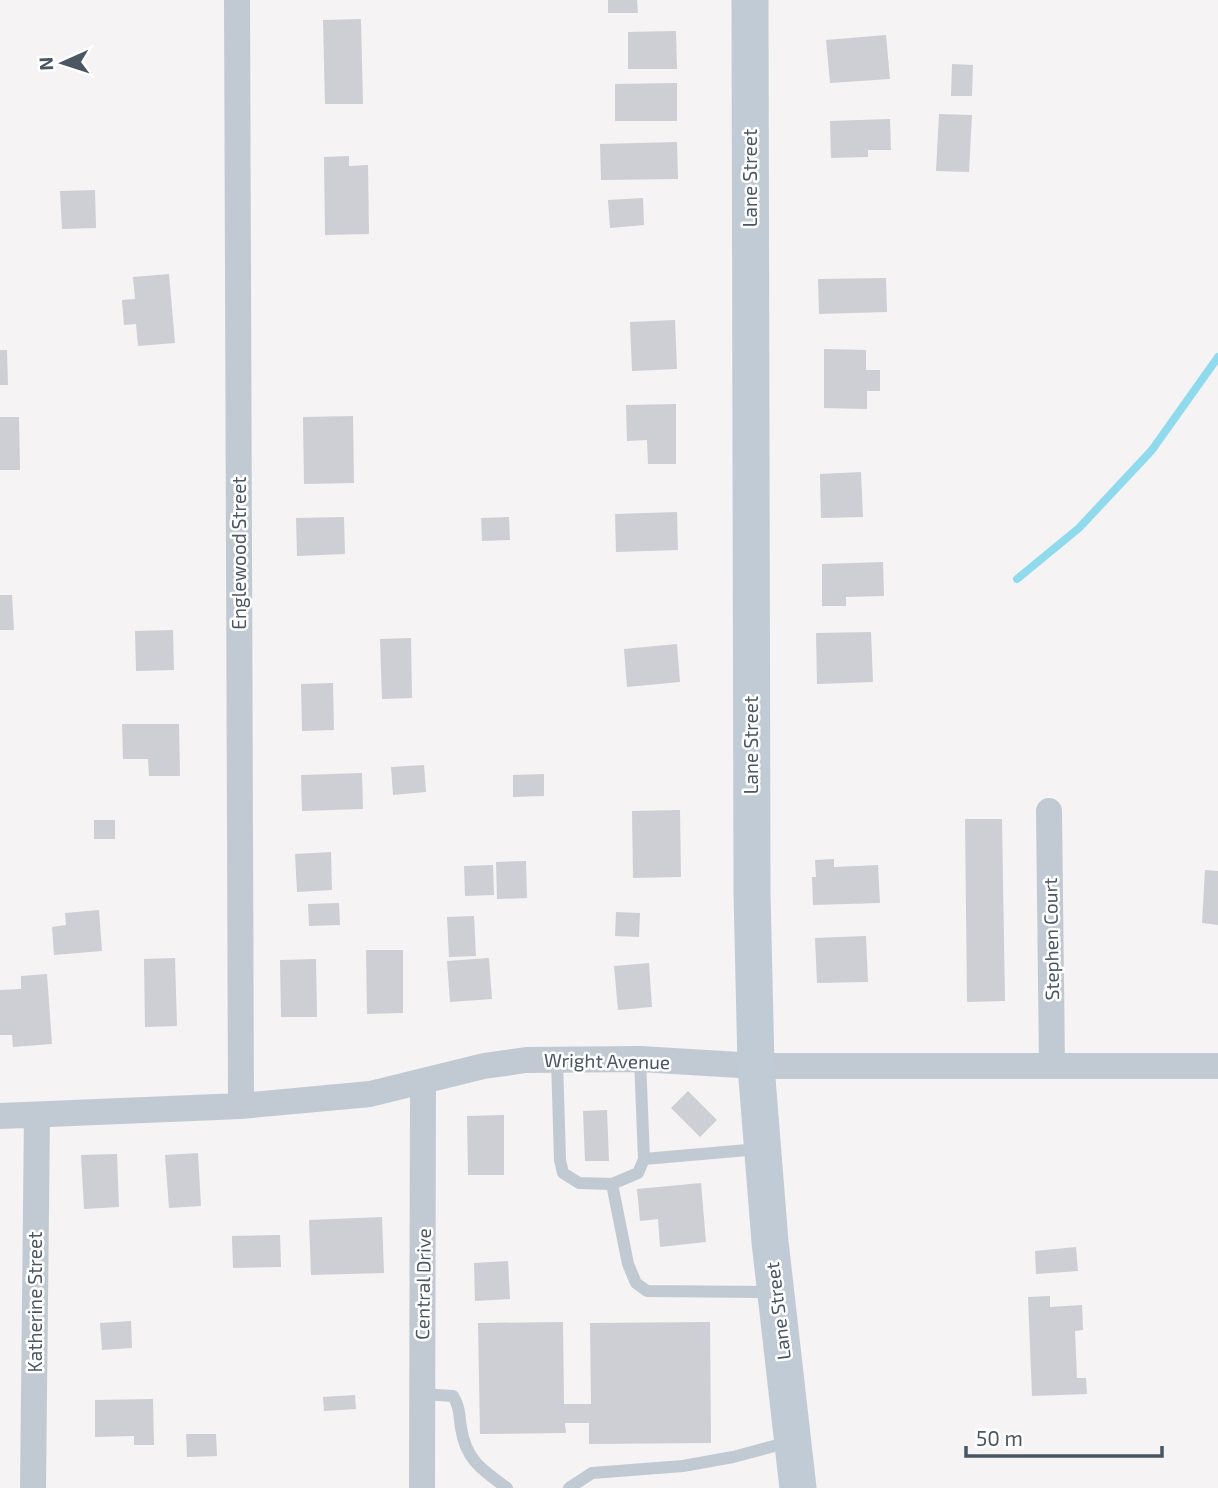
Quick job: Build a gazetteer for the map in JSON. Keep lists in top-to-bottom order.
{
  "streets": {
    "main road": ["Lane Street"],
    "street": [
      "Englewood Street",
      "Stephen Court",
      "Wright Avenue",
      "Central Drive",
      "Katherine Street"
    ]
  },
  "crossings": [
    ["Lane Street", "Wright Avenue"],
    ["Englewood Street", "Wright Avenue"],
    ["Stephen Court", "Wright Avenue"],
    ["Wright Avenue", "Central Drive"],
    ["Wright Avenue", "Katherine Street"]
  ],
  "scale_bar": "50 m",
  "north": "left"
}
